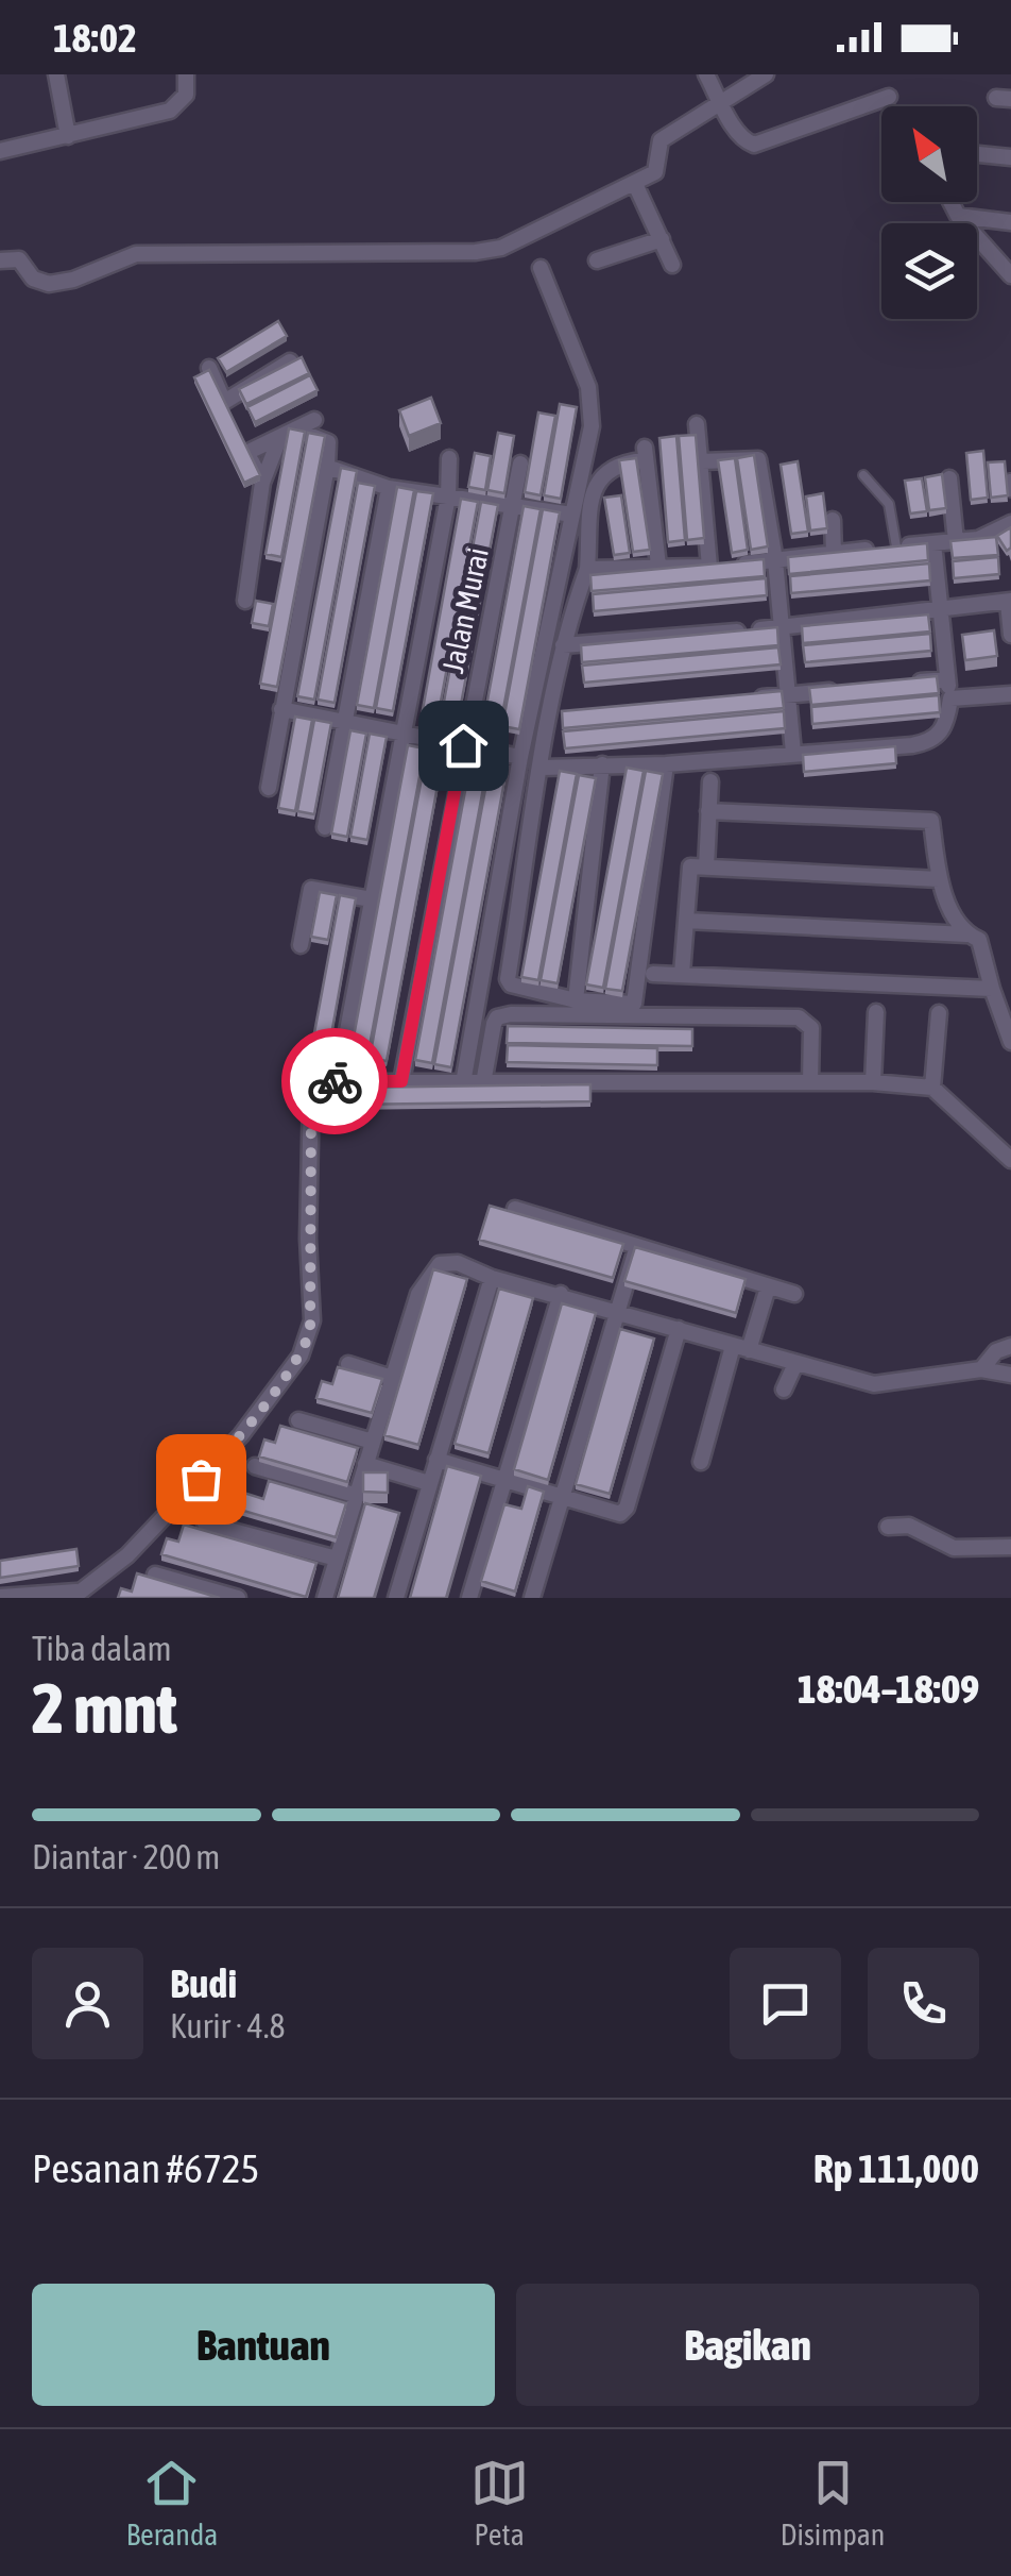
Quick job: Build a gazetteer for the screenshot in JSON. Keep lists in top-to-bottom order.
{
  "streets": {
    "street": ["Jalan Murai"]
  },
  "north": "top left",
  "page": {
    "status": "18:02",
    "heading": ["2 mnt", "Tiba dalam", "18:04–18:09"],
    "panel": [
      "Budi",
      "Kurir · 4.8",
      "Pesanan #6725",
      "Rp 111,000"
    ],
    "bar": "Diantar · 200 m",
    "buttons": ["Bantuan", "Bagikan"],
    "tabs": ["Beranda", "Peta", "Disimpan"]
  }
}
